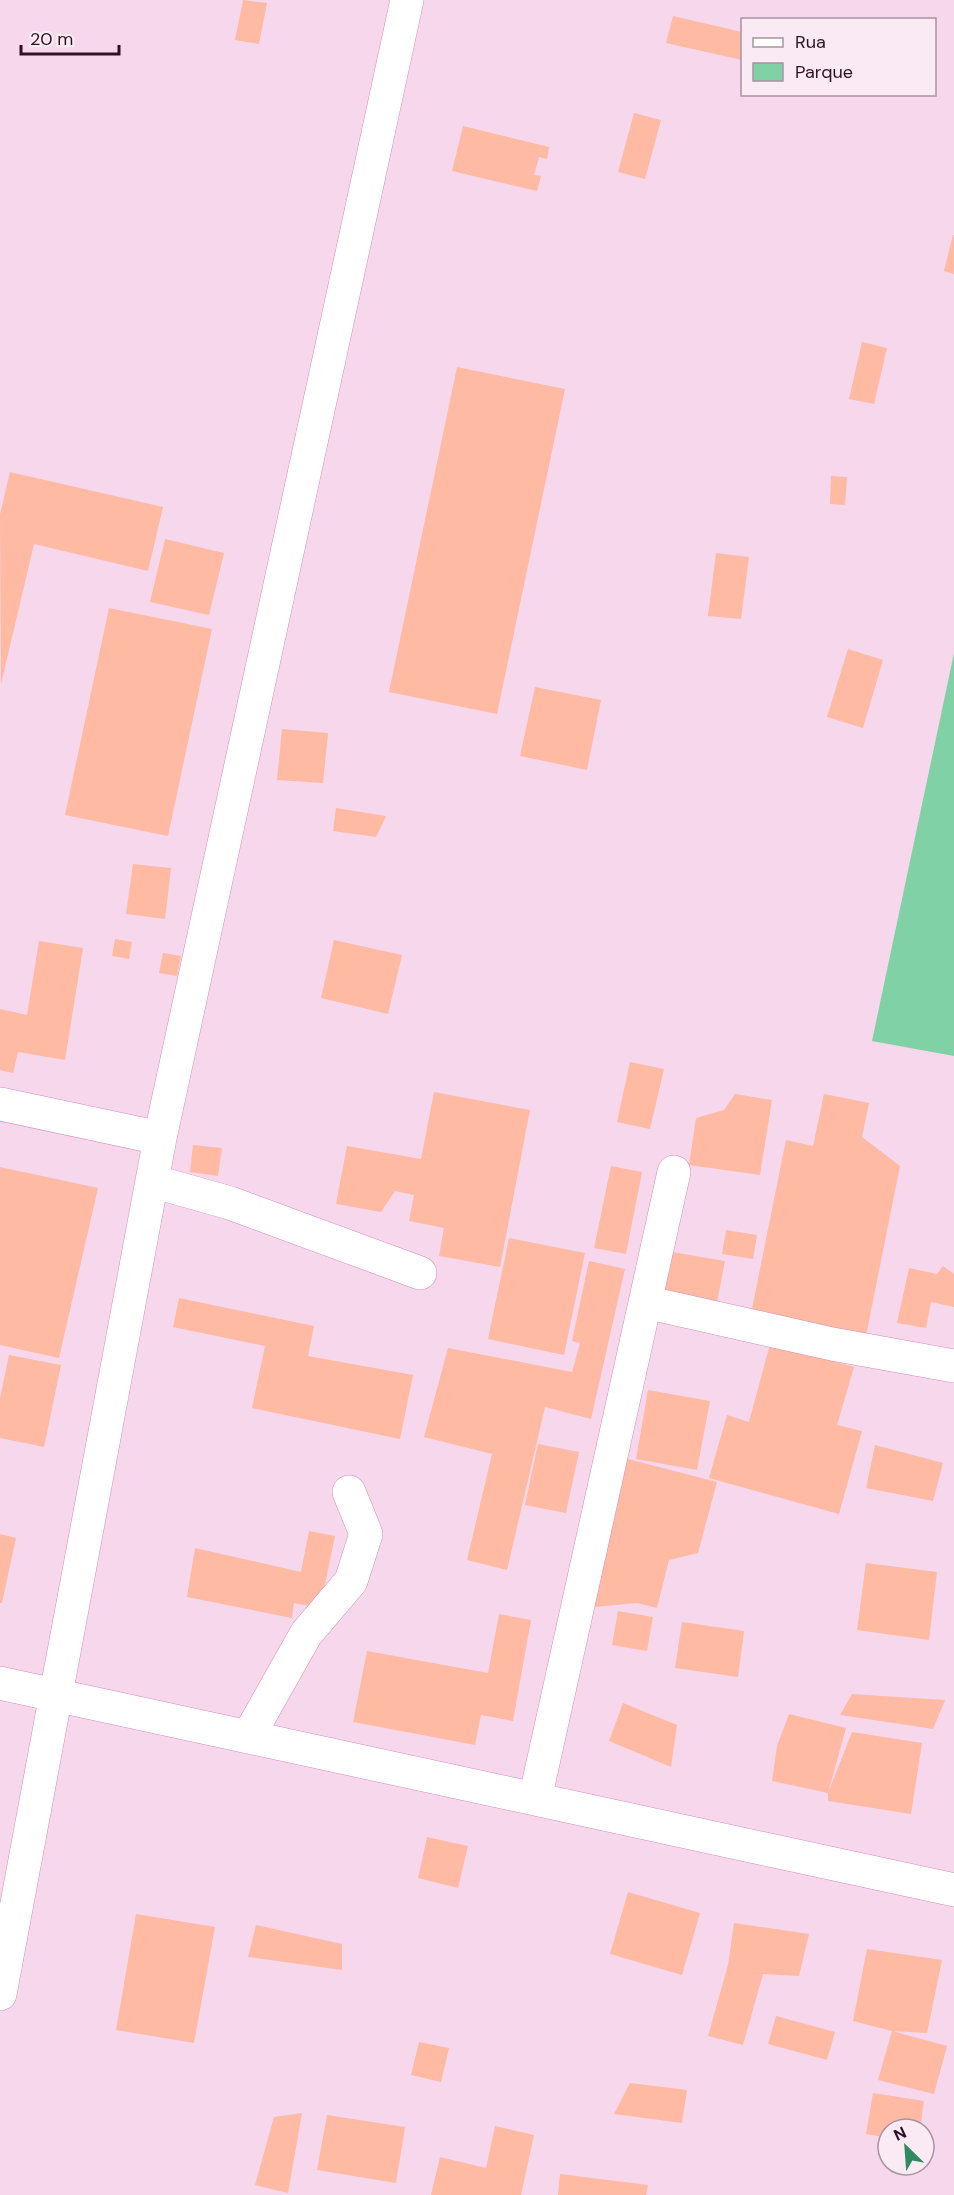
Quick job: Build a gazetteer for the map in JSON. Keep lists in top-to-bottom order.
{
  "legend": ["Rua", "Parque"],
  "scale_bar": "20 m",
  "north": "top left"
}
